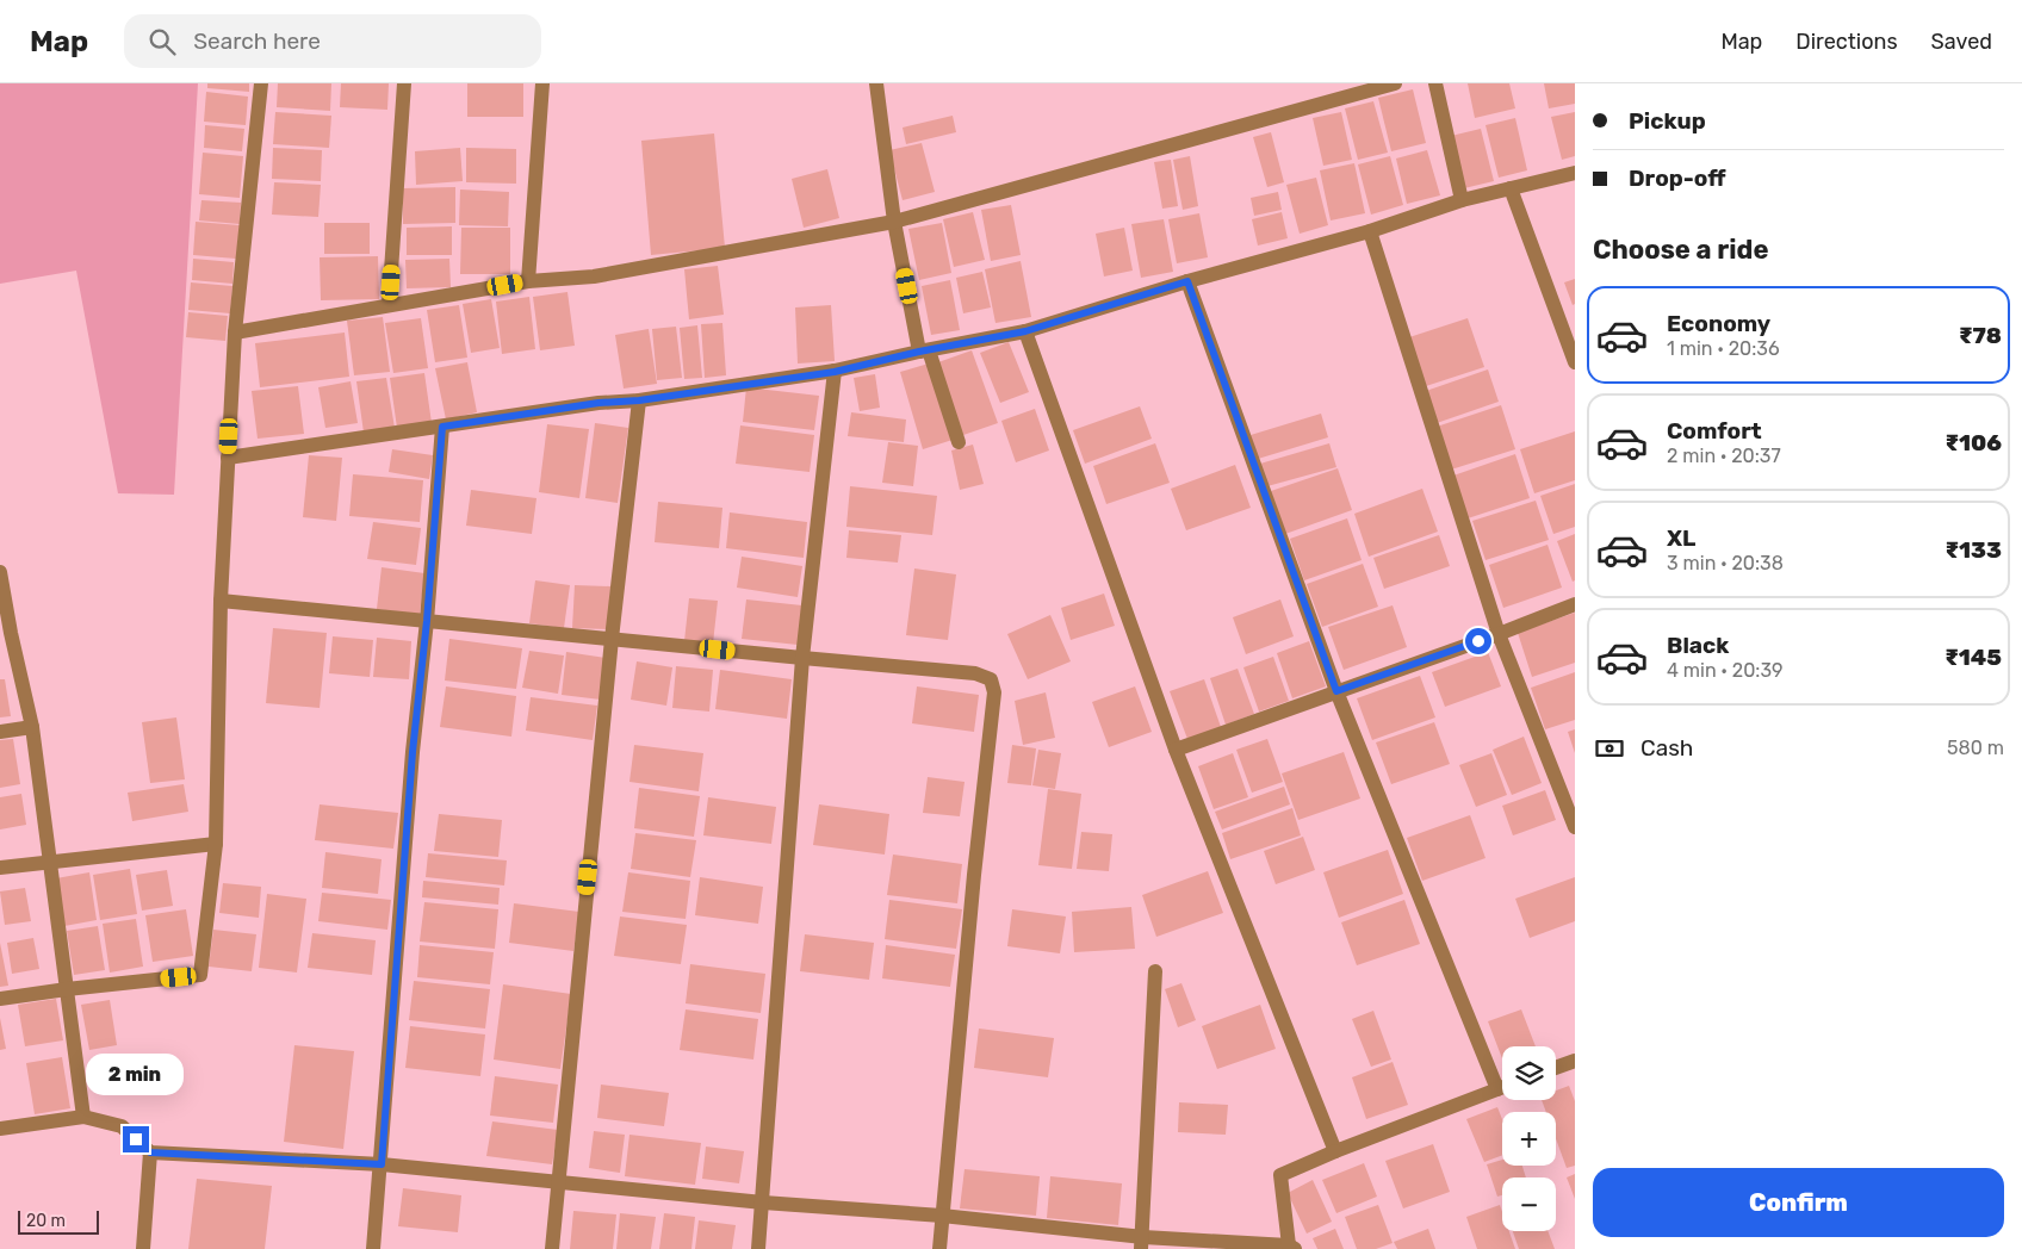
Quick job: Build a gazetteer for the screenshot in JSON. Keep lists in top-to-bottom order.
{
  "scale_bar": "20 m",
  "page": {
    "header": "Map",
    "search": "Search here",
    "nav": ["Map", "Directions", "Saved"],
    "banner": ["Pickup", "Drop-off"],
    "heading": "Choose a ride",
    "list": [
      {
        "name": "Economy",
        "note": "1 min · 20:36",
        "value": "₹78"
      },
      {
        "name": "Comfort",
        "note": "2 min · 20:37",
        "value": "₹106"
      },
      {
        "name": "XL",
        "note": "3 min · 20:38",
        "value": "₹133"
      },
      {
        "name": "Black",
        "note": "4 min · 20:39",
        "value": "₹145"
      }
    ],
    "pay": ["Cash", "580 m"],
    "map_buttons": ["+", "−"],
    "bubble": "2 min",
    "buttons": "Confirm",
    "scale": "20 m"
  }
}
